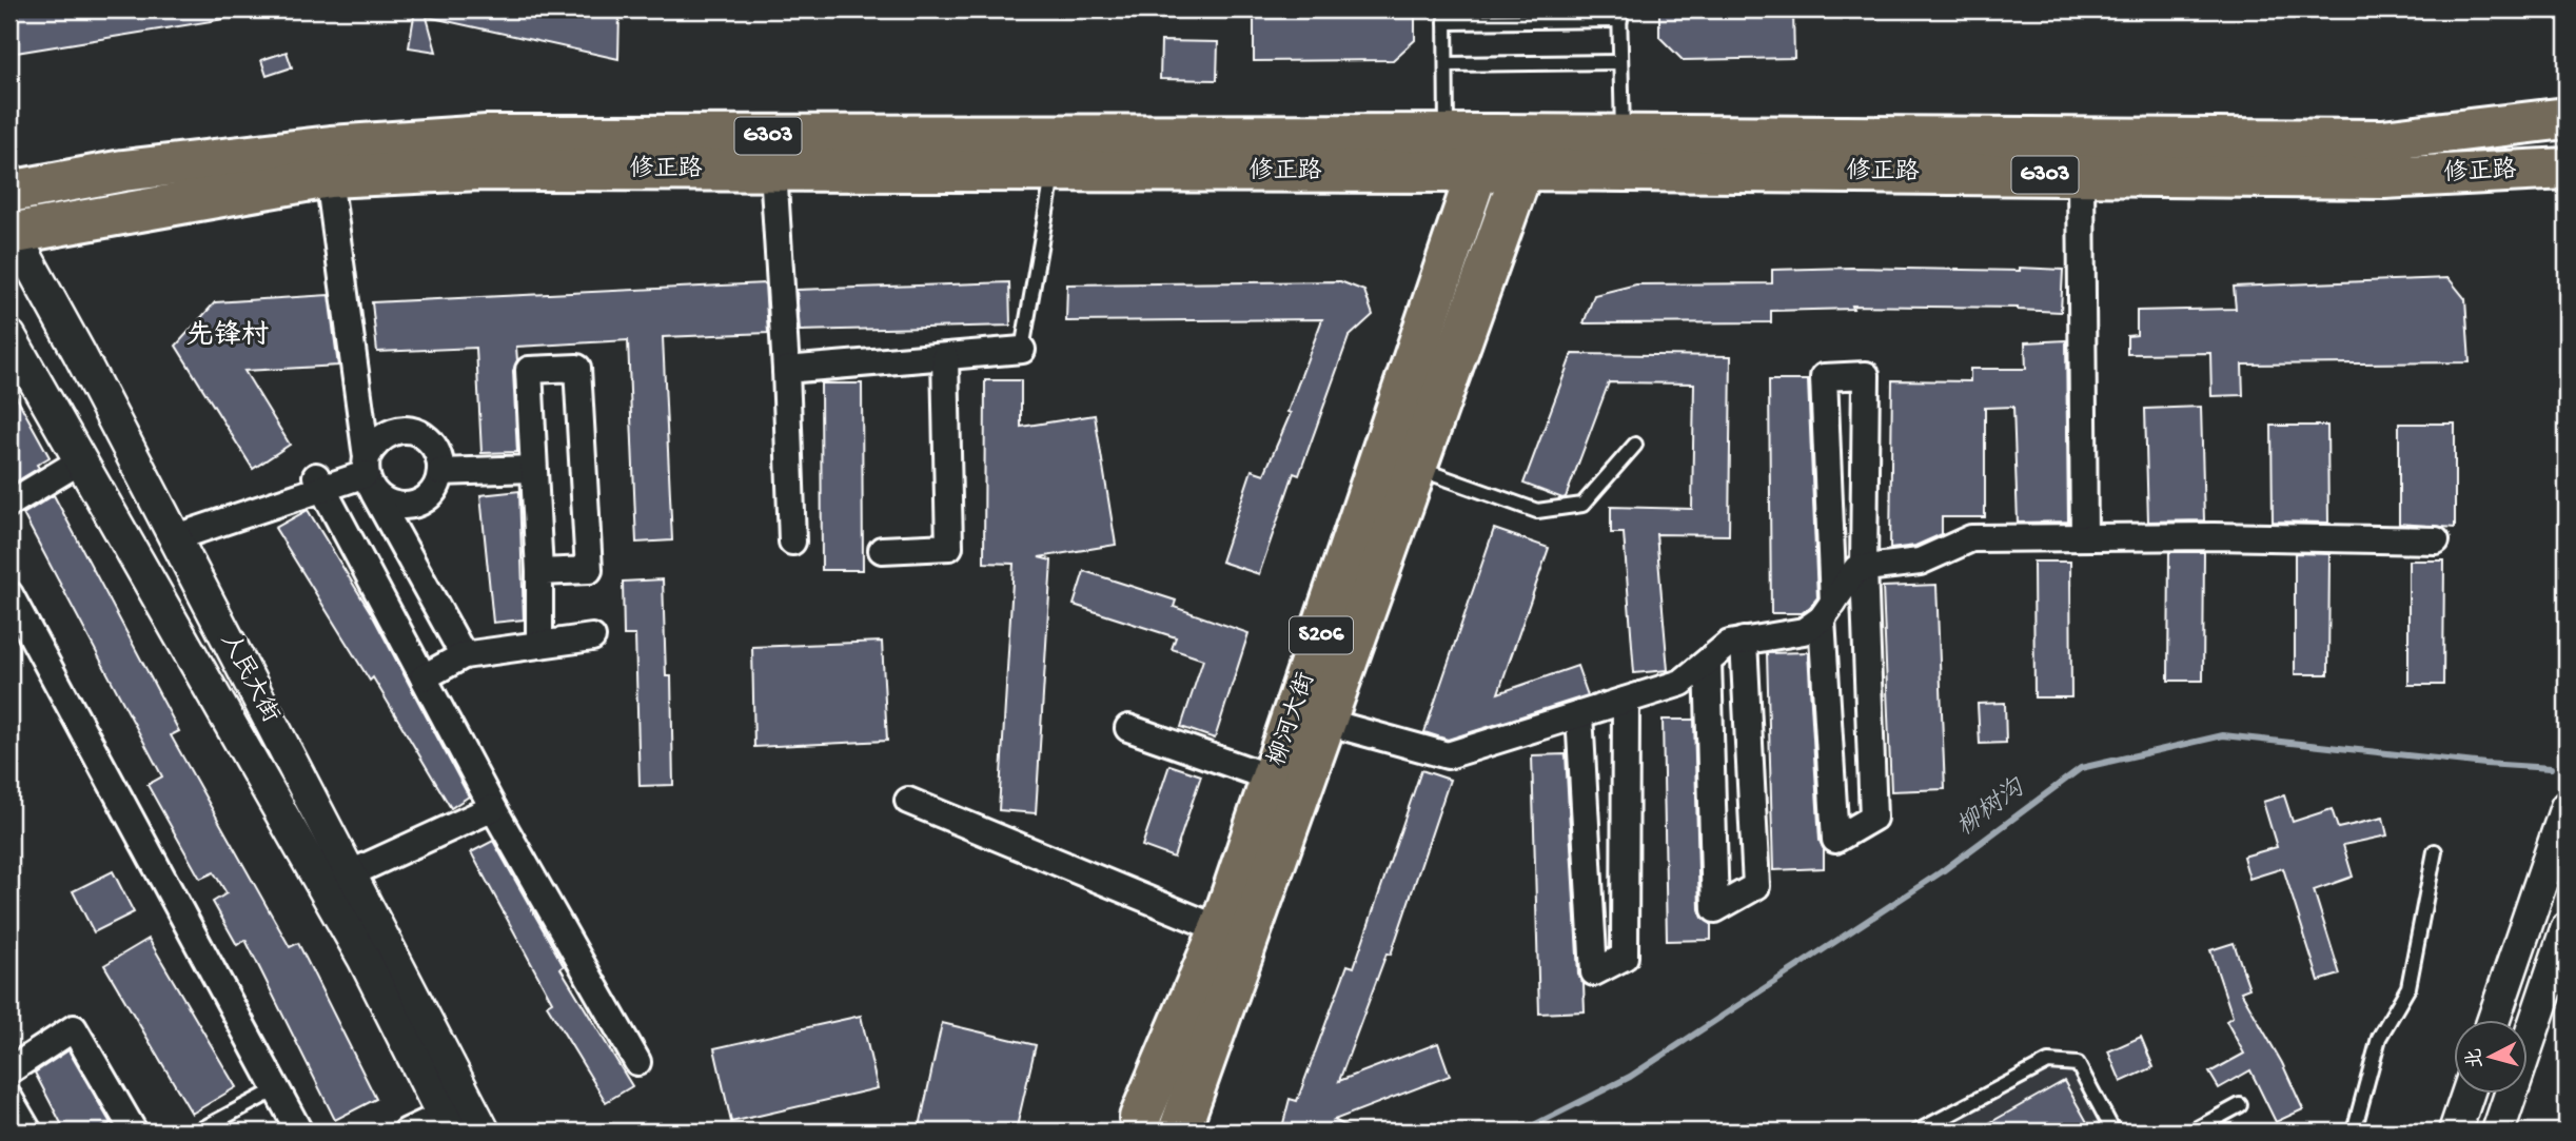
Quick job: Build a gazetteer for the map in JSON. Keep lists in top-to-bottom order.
{
  "streets": {
    "main road": [
      "G303",
      "修正路",
      "S206",
      "柳河大街"
    ],
    "street": ["人民大街"]
  },
  "crossings": [
    ["修正路", "人民大街"],
    ["修正路", "柳河大街"]
  ],
  "districts": ["先锋村"],
  "water": ["柳树沟"],
  "north": "left"
}
